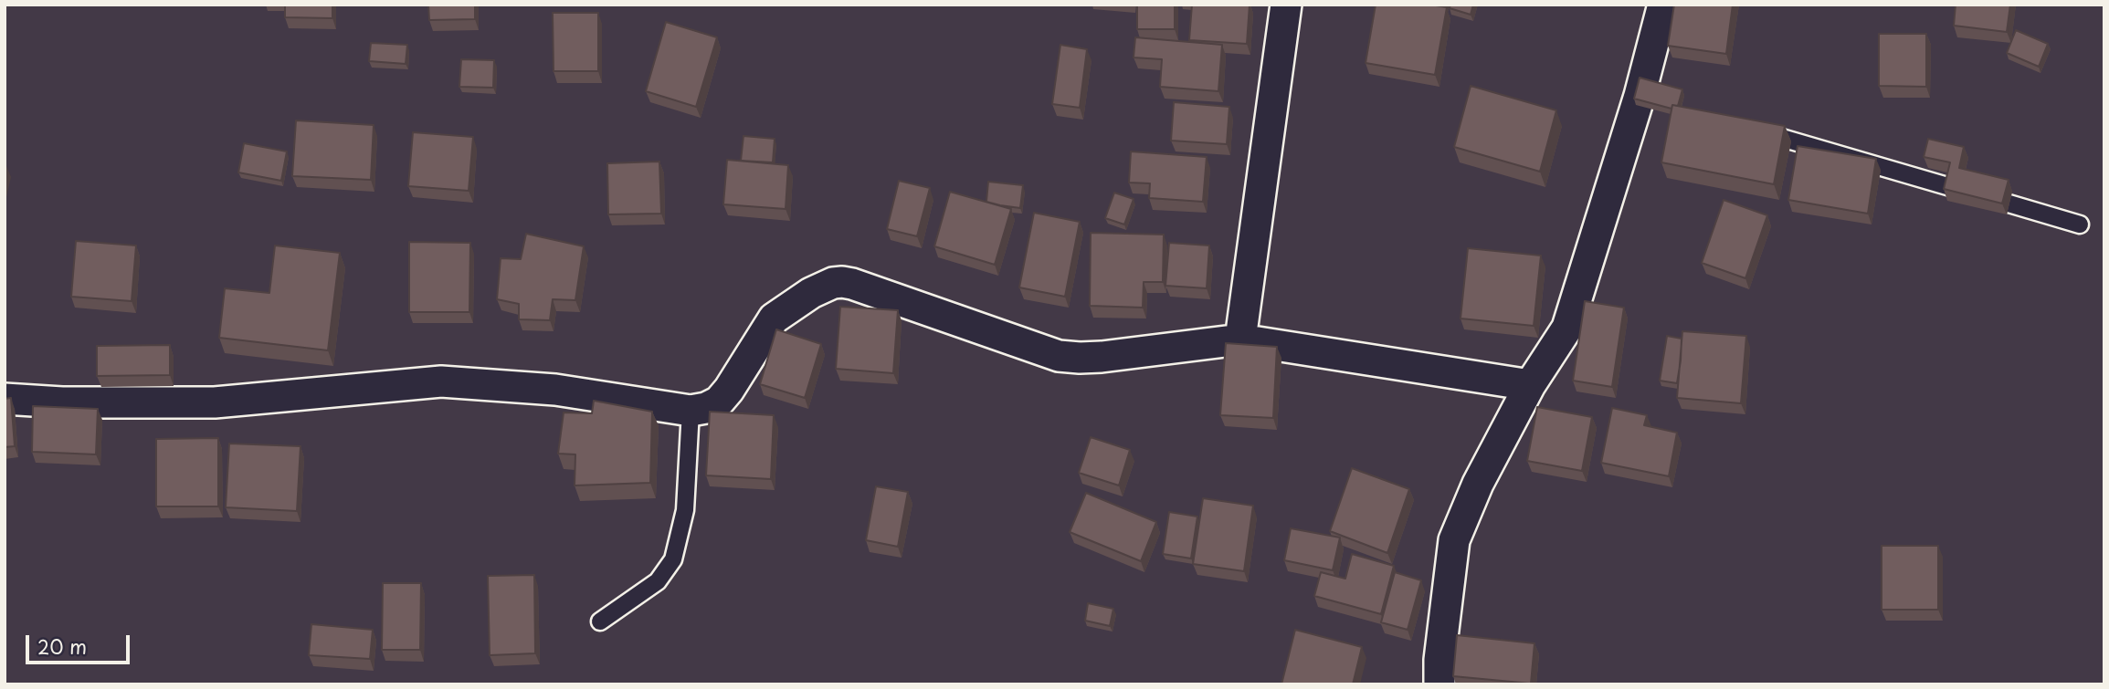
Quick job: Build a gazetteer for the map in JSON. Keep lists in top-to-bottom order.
{
  "scale_bar": "20 m"
}
